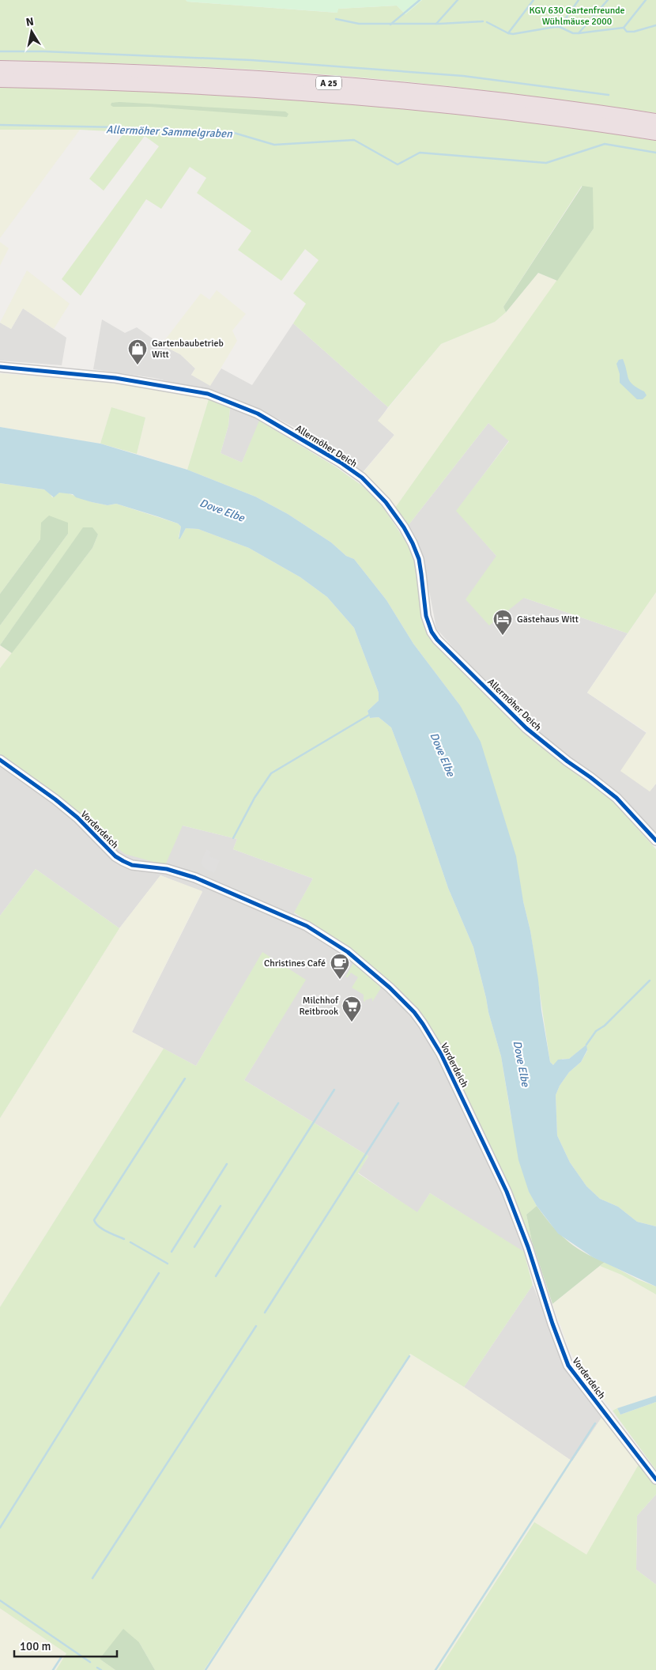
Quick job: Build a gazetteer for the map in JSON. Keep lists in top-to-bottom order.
{
  "streets": {
    "highway": ["A 25"],
    "street": ["Allermöher Deich", "Vorderdeich"]
  },
  "water": ["Allermöher Sammelgraben", "Dove Elbe"],
  "parks": ["KGV 630 Gartenfreunde Wühlmäuse 2000"],
  "places": {
    "shop": ["Gartenbaubetrieb Witt"],
    "hotel": ["Gästehaus Witt"],
    "cafe": ["Christines Café"],
    "supermarket": ["Milchhof Reitbrook"]
  },
  "scale_bar": "100 m",
  "north": "top"
}
